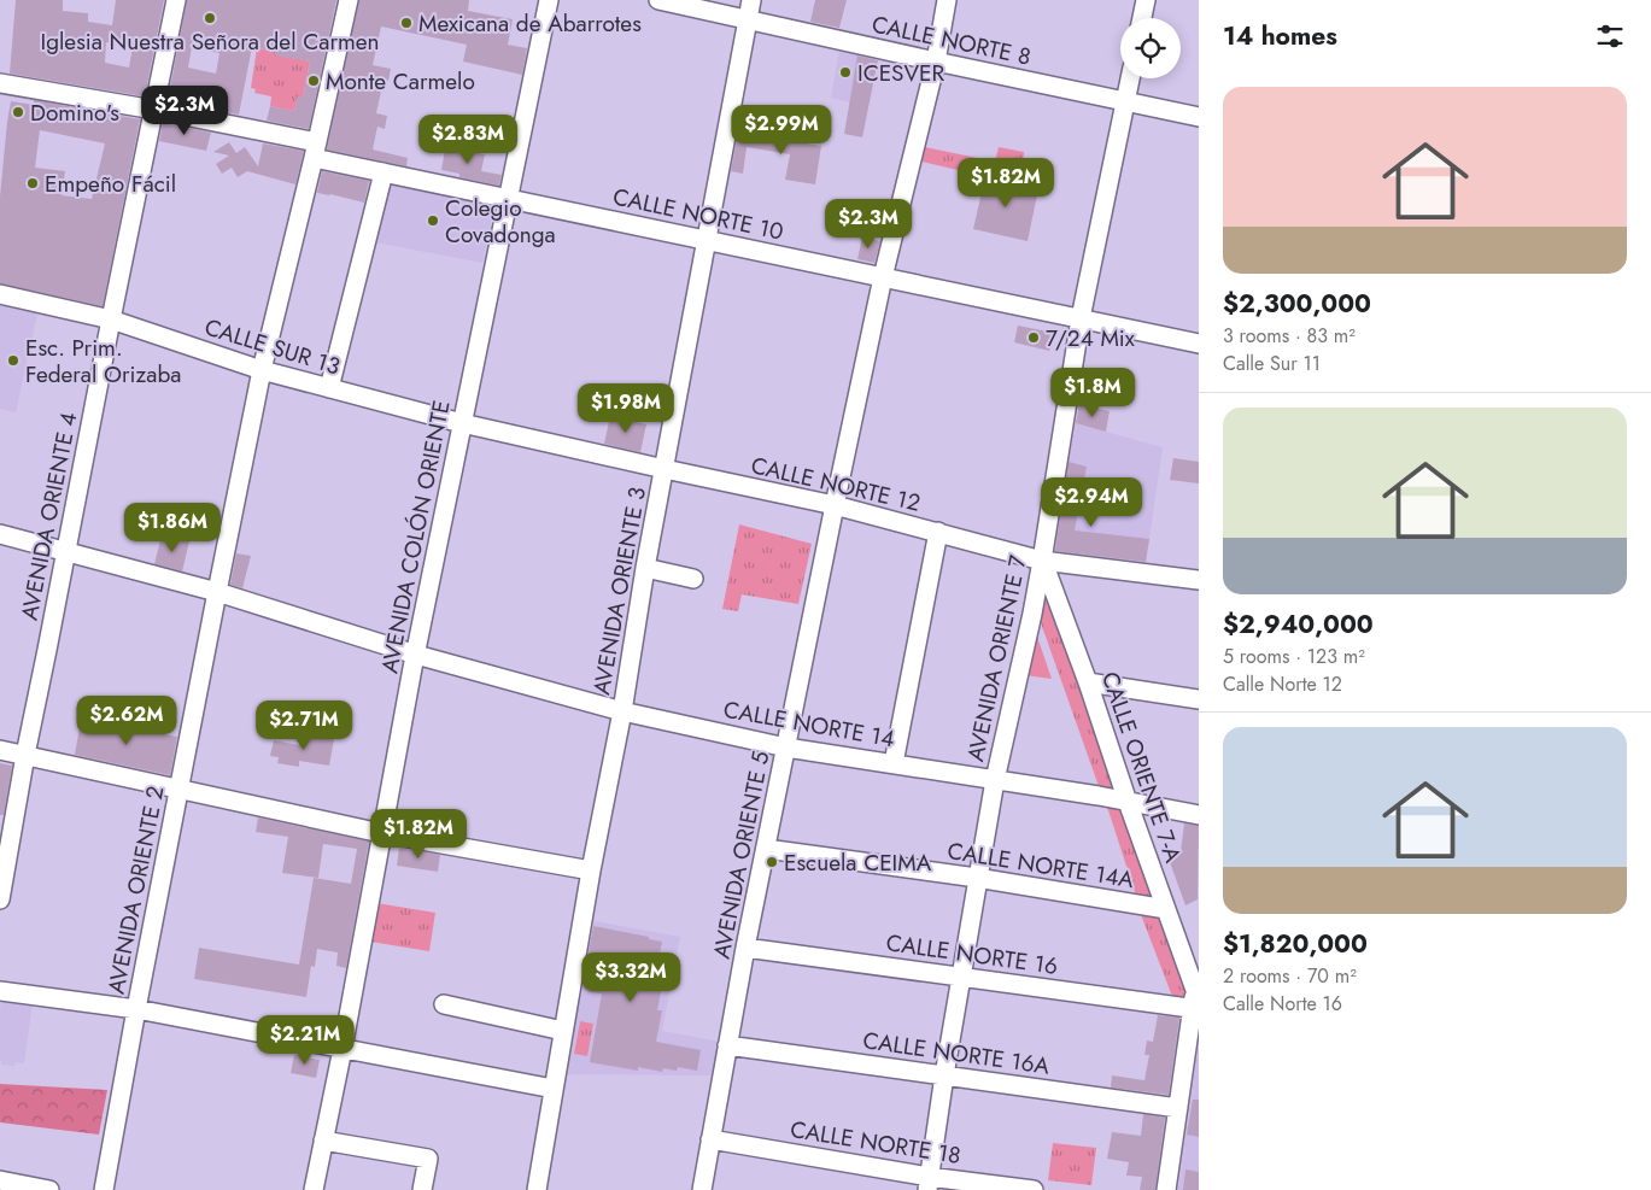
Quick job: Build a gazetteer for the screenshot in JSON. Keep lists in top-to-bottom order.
{
  "streets": {
    "street": [
      "CALLE NORTE 8",
      "CALLE NORTE 10",
      "CALLE SUR 13",
      "CALLE NORTE 12",
      "AVENIDA ORIENTE 4",
      "AVENIDA COLÓN ORIENTE",
      "AVENIDA ORIENTE 3",
      "AVENIDA ORIENTE 7",
      "CALLE NORTE 14",
      "CALLE ORIENTE 7-A",
      "AVENIDA ORIENTE 5",
      "CALLE NORTE 14A",
      "AVENIDA ORIENTE 2",
      "CALLE NORTE 16",
      "CALLE NORTE 16A",
      "CALLE NORTE 18"
    ]
  },
  "crossings": [
    ["CALLE NORTE 8", "AVENIDA ORIENTE 3"],
    ["CALLE NORTE 8", "AVENIDA ORIENTE 7"],
    ["CALLE NORTE 8", "AVENIDA ORIENTE 5"],
    ["CALLE NORTE 10", "AVENIDA ORIENTE 4"],
    ["CALLE NORTE 10", "AVENIDA COLÓN ORIENTE"],
    ["CALLE NORTE 10", "AVENIDA ORIENTE 3"],
    ["CALLE NORTE 10", "AVENIDA ORIENTE 7"],
    ["CALLE NORTE 10", "AVENIDA ORIENTE 5"],
    ["CALLE NORTE 10", "AVENIDA ORIENTE 2"],
    ["CALLE SUR 13", "CALLE NORTE 12"],
    ["CALLE SUR 13", "AVENIDA ORIENTE 4"],
    ["CALLE SUR 13", "AVENIDA COLÓN ORIENTE"],
    ["CALLE SUR 13", "AVENIDA ORIENTE 2"],
    ["CALLE NORTE 12", "AVENIDA COLÓN ORIENTE"],
    ["CALLE NORTE 12", "AVENIDA ORIENTE 3"],
    ["CALLE NORTE 12", "AVENIDA ORIENTE 7"],
    ["CALLE NORTE 12", "CALLE ORIENTE 7-A"],
    ["CALLE NORTE 12", "AVENIDA ORIENTE 5"],
    ["AVENIDA ORIENTE 4", "CALLE NORTE 14"],
    ["AVENIDA COLÓN ORIENTE", "CALLE NORTE 14"],
    ["AVENIDA ORIENTE 3", "CALLE NORTE 14"],
    ["AVENIDA ORIENTE 7", "CALLE NORTE 14"],
    ["AVENIDA ORIENTE 7", "CALLE ORIENTE 7-A"],
    ["AVENIDA ORIENTE 7", "CALLE NORTE 14A"],
    ["AVENIDA ORIENTE 7", "CALLE NORTE 16"],
    ["AVENIDA ORIENTE 7", "CALLE NORTE 16A"],
    ["AVENIDA ORIENTE 7", "CALLE NORTE 18"],
    ["CALLE NORTE 14", "CALLE ORIENTE 7-A"],
    ["CALLE NORTE 14", "AVENIDA ORIENTE 5"],
    ["CALLE NORTE 14", "AVENIDA ORIENTE 2"],
    ["CALLE ORIENTE 7-A", "CALLE NORTE 14A"],
    ["CALLE ORIENTE 7-A", "CALLE NORTE 16"],
    ["AVENIDA ORIENTE 5", "CALLE NORTE 14A"],
    ["AVENIDA ORIENTE 5", "CALLE NORTE 16"],
    ["AVENIDA ORIENTE 5", "CALLE NORTE 16A"],
    ["AVENIDA ORIENTE 5", "CALLE NORTE 18"]
  ],
  "places": [
    "Iglesia Nuestra Señora del Carmen",
    "Mexicana de Abarrotes",
    "ICESVER",
    "Monte Carmelo",
    "Domino's",
    "Empeño Fácil",
    "Colegio Covadonga",
    "7/24 Mix",
    "Esc. Prim. Federal Orizaba",
    "Escuela CEIMA"
  ],
  "page": {
    "heading": "14 homes",
    "list": [
      {
        "name": "$2,300,000",
        "note": "3 rooms · 83 m² · Calle Sur 11"
      },
      {
        "name": "$2,940,000",
        "note": "5 rooms · 123 m² · Calle Norte 12"
      },
      {
        "name": "$1,820,000",
        "note": "2 rooms · 70 m² · Calle Norte 16"
      }
    ],
    "price": [
      "$2.3M",
      "$2.99M",
      "$2.83M",
      "$1.82M",
      "$2.3M",
      "$1.8M",
      "$1.98M",
      "$2.94M",
      "$1.86M",
      "$2.62M",
      "$2.71M",
      "$1.82M",
      "$3.32M",
      "$2.21M"
    ]
  }
}
